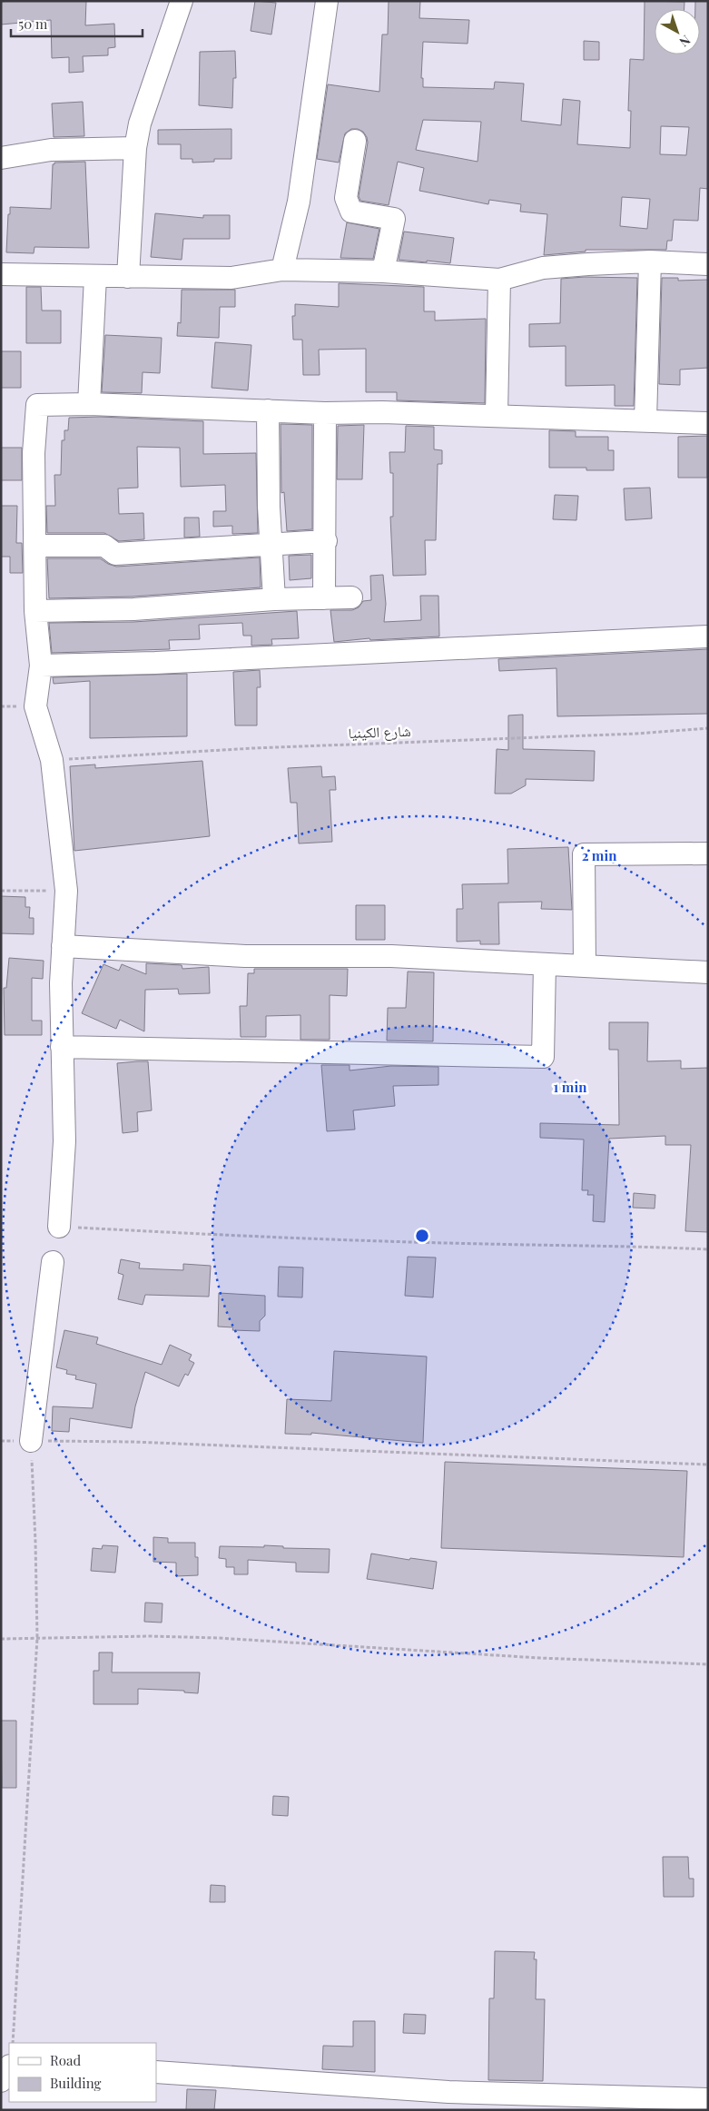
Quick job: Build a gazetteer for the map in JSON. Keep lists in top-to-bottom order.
{
  "streets": {
    "path": ["شارع الكينيا"]
  },
  "legend": ["Road", "Building"],
  "scale_bar": "50 m",
  "north": "bottom right",
  "rings": ["2 min", "1 min"]
}
